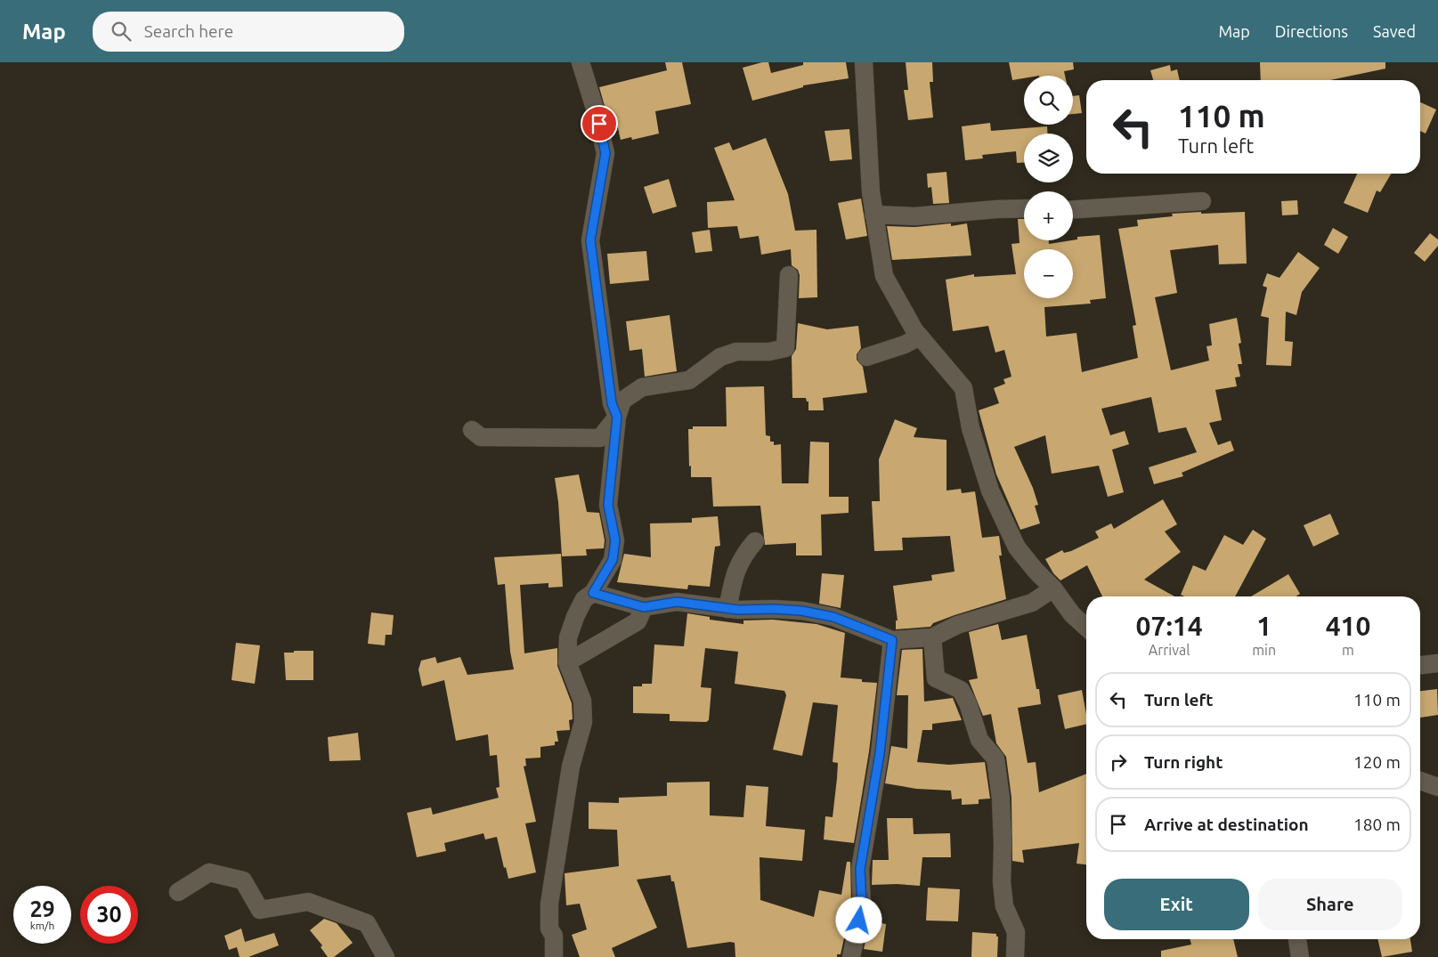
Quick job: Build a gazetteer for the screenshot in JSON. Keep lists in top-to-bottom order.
{
  "page": {
    "header": "Map",
    "search": "Search here",
    "nav": ["Map", "Directions", "Saved"],
    "map_buttons": ["+", "−"],
    "turn": ["110 m", "Turn left"],
    "eta": [
      "07:14",
      "Arrival",
      "1",
      "min",
      "410",
      "m"
    ],
    "list": [
      {
        "name": "Turn left",
        "value": "110 m"
      },
      {
        "name": "Turn right",
        "value": "120 m"
      },
      {
        "name": "Arrive at destination",
        "value": "180 m"
      }
    ],
    "buttons": ["Exit", "Share"],
    "speed": "29 km/h",
    "limit": "30"
  }
}
